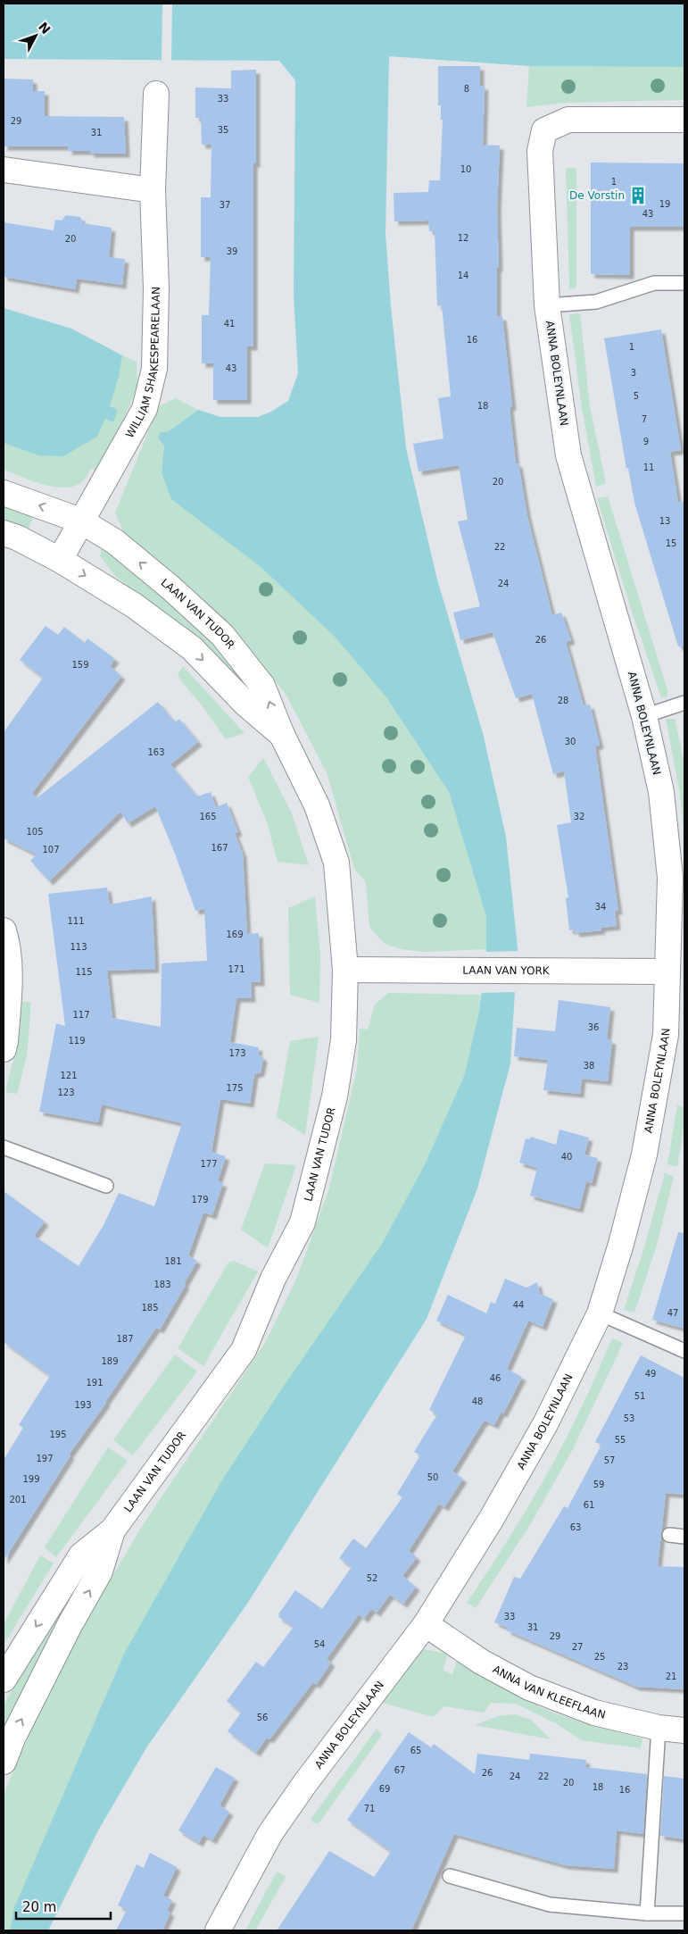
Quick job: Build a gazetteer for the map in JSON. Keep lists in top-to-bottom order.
{
  "streets": {
    "street": [
      "WILLIAM SHAKESPEARELAAN",
      "ANNA BOLEYNLAAN",
      "LAAN VAN TUDOR",
      "LAAN VAN YORK",
      "ANNA VAN KLEEFLAAN"
    ]
  },
  "crossings": [
    ["WILLIAM SHAKESPEARELAAN", "LAAN VAN TUDOR"],
    ["ANNA BOLEYNLAAN", "LAAN VAN YORK"],
    ["ANNA BOLEYNLAAN", "ANNA VAN KLEEFLAAN"],
    ["LAAN VAN TUDOR", "LAAN VAN YORK"]
  ],
  "places": {
    "building": ["De Vorstin"]
  },
  "house_numbers": [
    "8",
    "33",
    "29",
    "35",
    "31",
    "10",
    "1",
    "19",
    "37",
    "43",
    "12",
    "20",
    "39",
    "14",
    "41",
    "16",
    "1",
    "43",
    "3",
    "5",
    "18",
    "7",
    "9",
    "11",
    "20",
    "13",
    "15",
    "22",
    "24",
    "26",
    "159",
    "28",
    "30",
    "163",
    "165",
    "32",
    "105",
    "167",
    "107",
    "34",
    "111",
    "169",
    "113",
    "171",
    "115",
    "117",
    "36",
    "119",
    "173",
    "38",
    "121",
    "175",
    "123",
    "40",
    "177",
    "179",
    "181",
    "183",
    "44",
    "185",
    "47",
    "187",
    "189",
    "49",
    "46",
    "191",
    "51",
    "48",
    "193",
    "53",
    "195",
    "55",
    "197",
    "57",
    "50",
    "199",
    "59",
    "201",
    "61",
    "63",
    "52",
    "33",
    "31",
    "29",
    "54",
    "27",
    "25",
    "23",
    "21",
    "56",
    "65",
    "67",
    "26",
    "24",
    "22",
    "20",
    "18",
    "69",
    "16",
    "71"
  ],
  "scale_bar": "20 m",
  "north": "top right"
}
